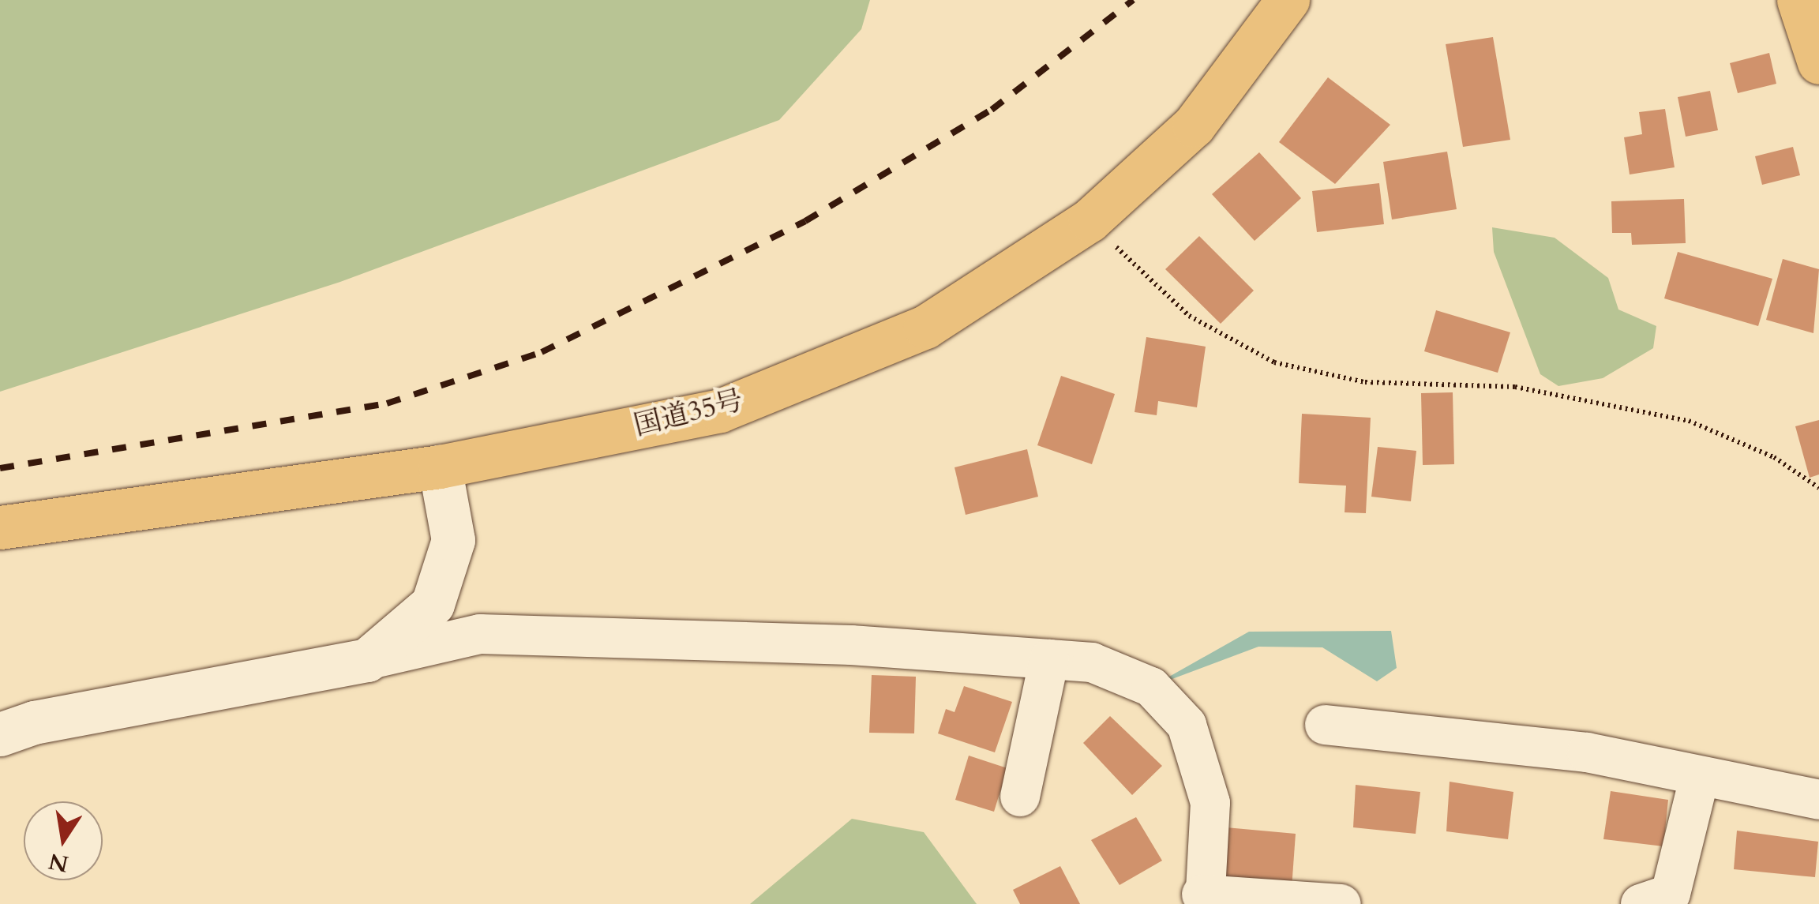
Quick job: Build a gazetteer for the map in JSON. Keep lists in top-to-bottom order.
{
  "streets": {
    "highway": ["国道35号"]
  },
  "north": "bottom"
}
